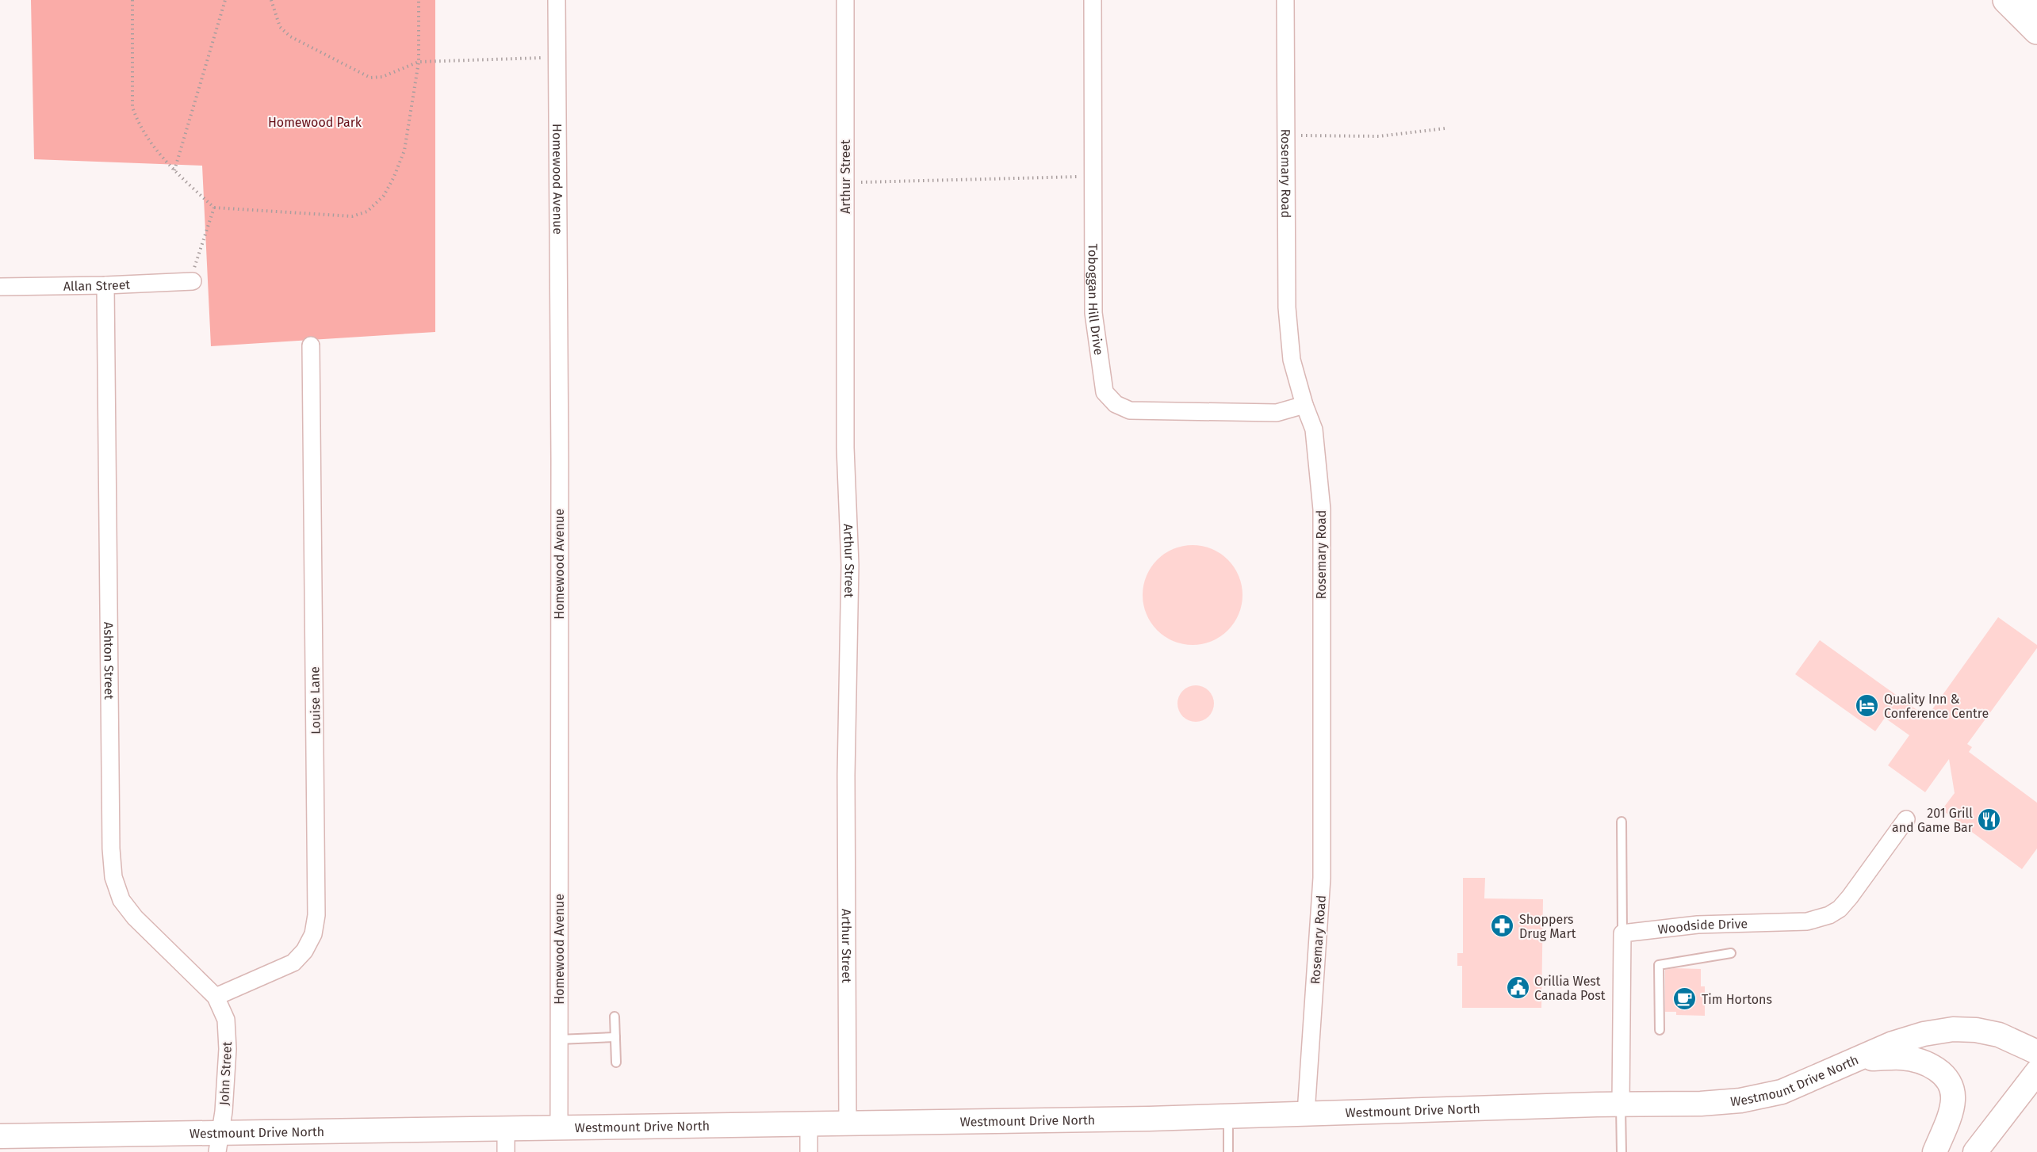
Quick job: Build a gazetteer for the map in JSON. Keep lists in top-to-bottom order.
{
  "streets": {
    "street": [
      "Rosemary Road",
      "Arthur Street",
      "Homewood Avenue",
      "Allan Street",
      "Toboggan Hill Drive",
      "Ashton Street",
      "Louise Lane",
      "Woodside Drive",
      "John Street",
      "Westmount Drive North"
    ]
  },
  "crossings": [
    ["Rosemary Road", "Toboggan Hill Drive"],
    ["Rosemary Road", "Westmount Drive North"],
    ["Arthur Street", "Westmount Drive North"],
    ["Homewood Avenue", "Westmount Drive North"],
    ["Allan Street", "Ashton Street"],
    ["Ashton Street", "Louise Lane"],
    ["Ashton Street", "John Street"],
    ["Louise Lane", "John Street"],
    ["John Street", "Westmount Drive North"]
  ],
  "parks": ["Homewood Park"],
  "places": {
    "hotel": ["Quality Inn & Conference Centre"],
    "restaurant": ["201 Grill and Game Bar"],
    "pharmacy": ["Shoppers Drug Mart"],
    "public building": ["Orillia West Canada Post"],
    "cafe": ["Tim Hortons"]
  }
}
